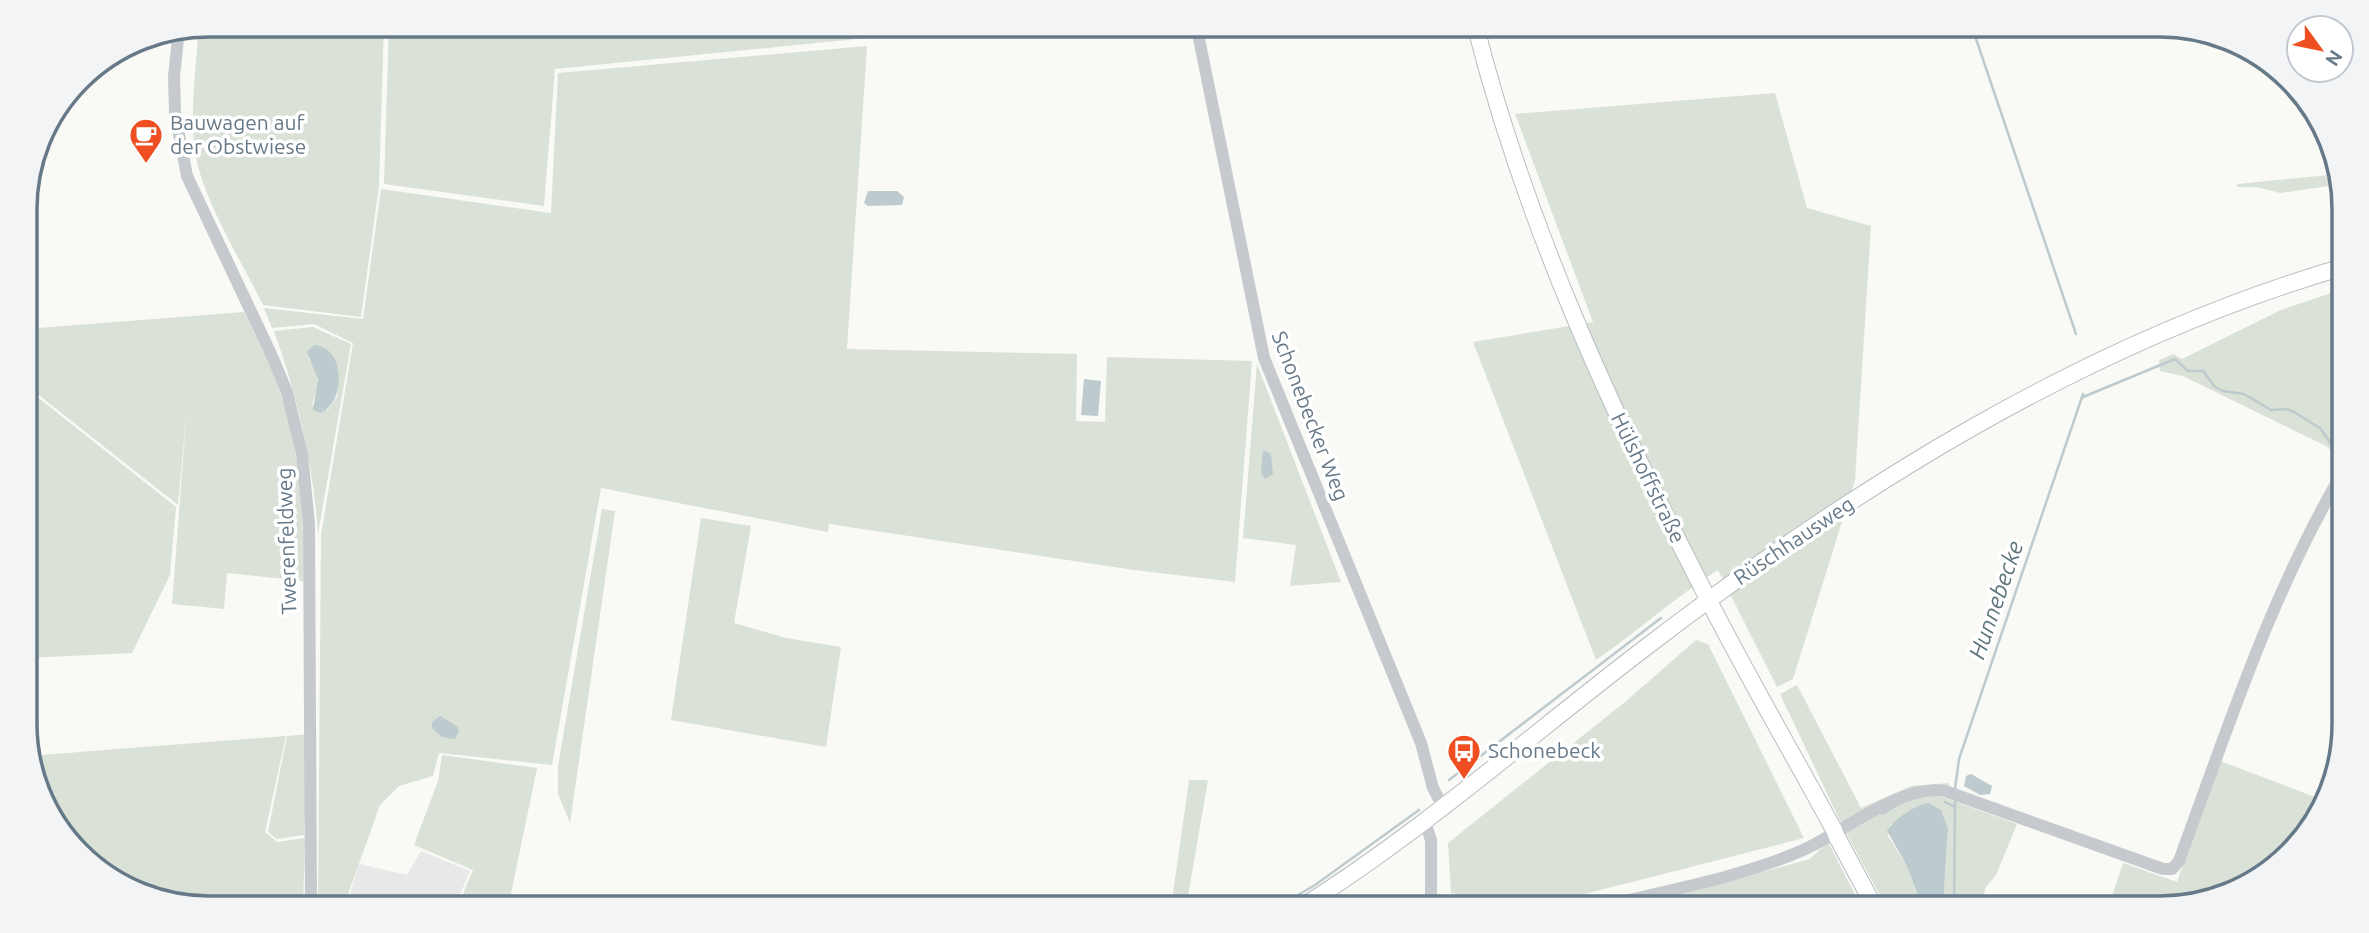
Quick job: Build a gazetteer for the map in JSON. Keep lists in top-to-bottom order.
{
  "streets": {
    "main road": ["Hülshoffstraße", "Rüschhausweg"],
    "street": ["Schonebecker Weg", "Twerenfeldweg"]
  },
  "crossings": [
    ["Schonebecker Weg", "Rüschhausweg"],
    ["Hülshoffstraße", "Rüschhausweg"]
  ],
  "water": ["Hunnebecke"],
  "places": {
    "cafe": ["Bauwagen auf der Obstwiese"],
    "bus stop": ["Schonebeck"]
  },
  "north": "bottom right"
}
